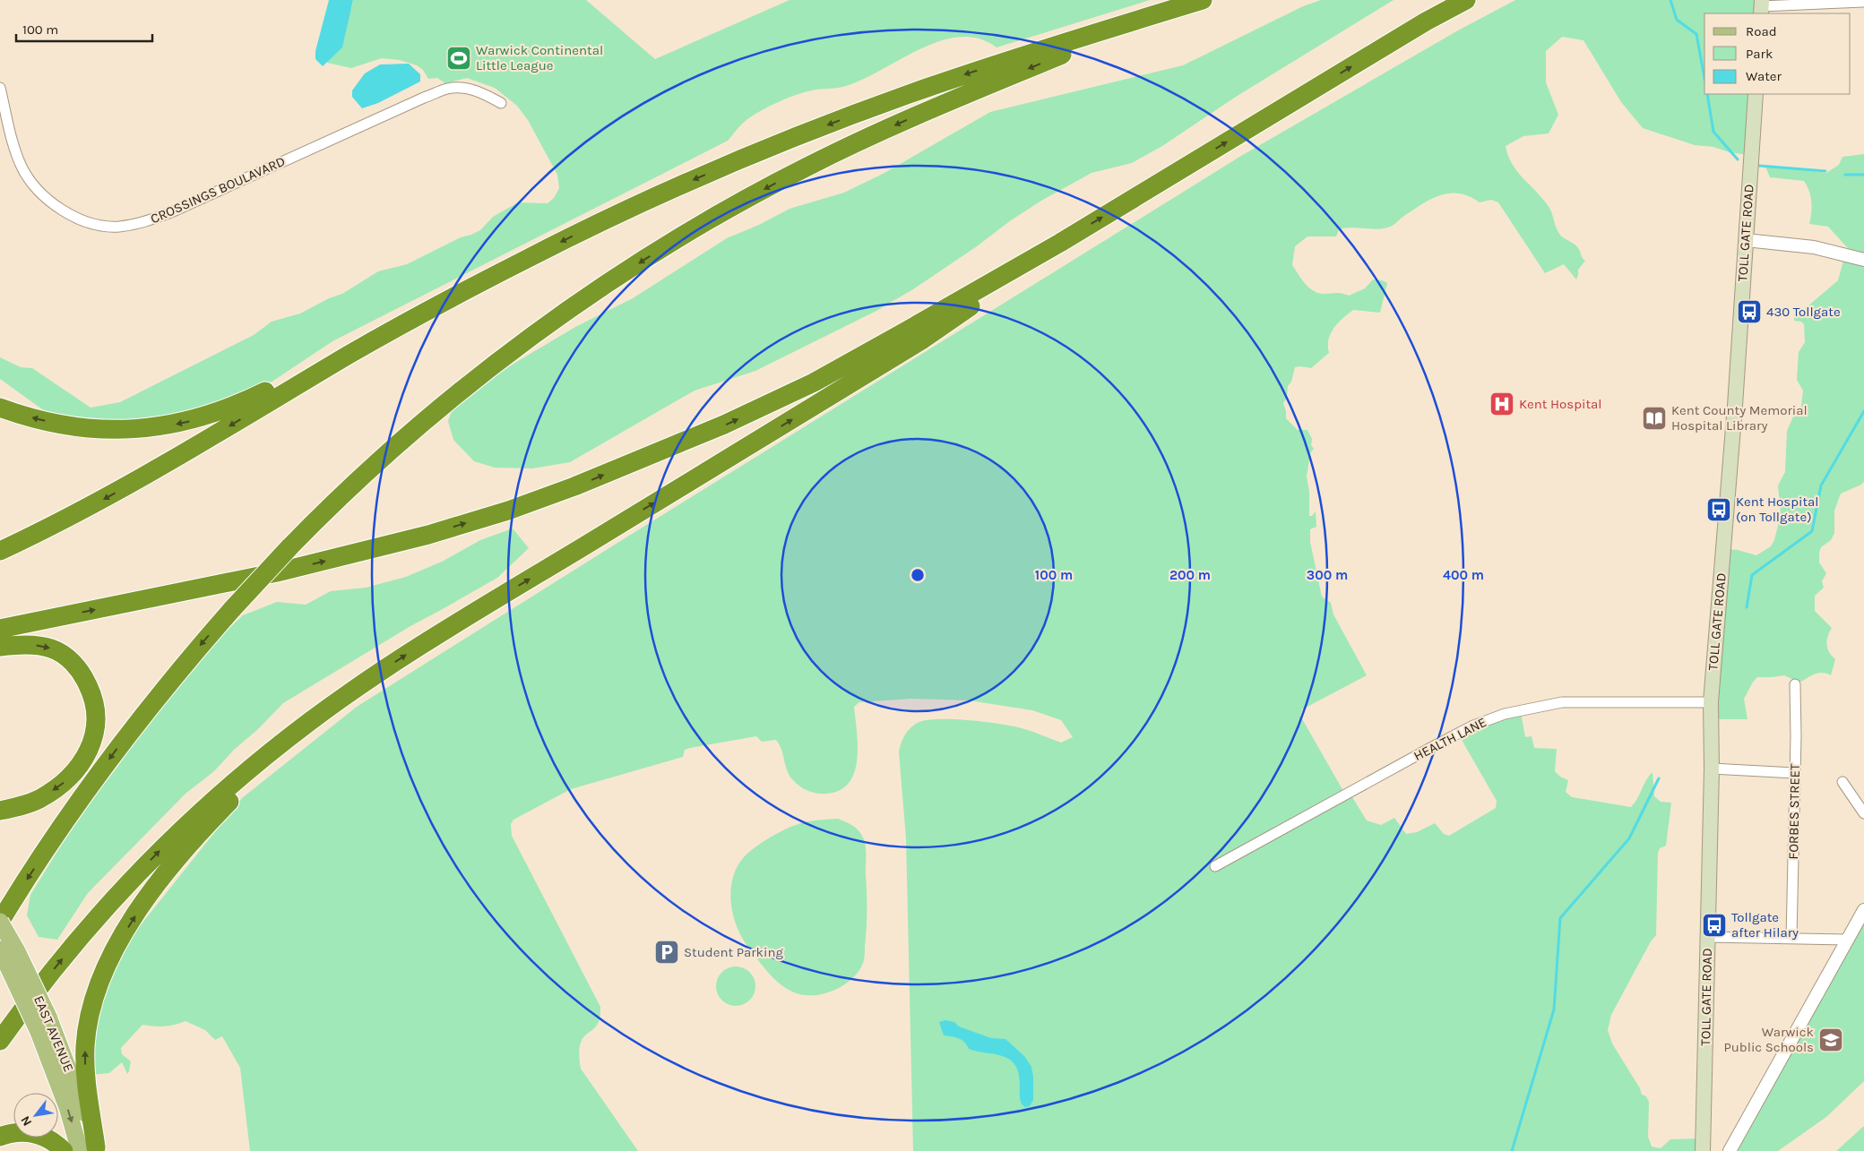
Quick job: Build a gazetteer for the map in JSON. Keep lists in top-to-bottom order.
{
  "streets": {
    "main road": ["TOLL GATE ROAD", "EAST AVENUE"],
    "street": ["CROSSINGS BOULAVARD", "HEALTH LANE", "FORBES STREET"]
  },
  "crossings": [
    ["TOLL GATE ROAD", "HEALTH LANE"]
  ],
  "places": {
    "sports": ["Warwick Continental Little League"],
    "bus stop": ["430 Tollgate", "Kent Hospital (on Tollgate)", "Tollgate after Hilary"],
    "hospital": ["Kent Hospital"],
    "library": ["Kent County Memorial Hospital Library"],
    "parking": ["Student Parking"],
    "school or university": ["Warwick Public Schools"]
  },
  "legend": ["Road", "Park", "Water"],
  "scale_bar": "100 m",
  "north": "bottom left",
  "rings": [
    "100 m",
    "200 m",
    "300 m",
    "400 m"
  ]
}
